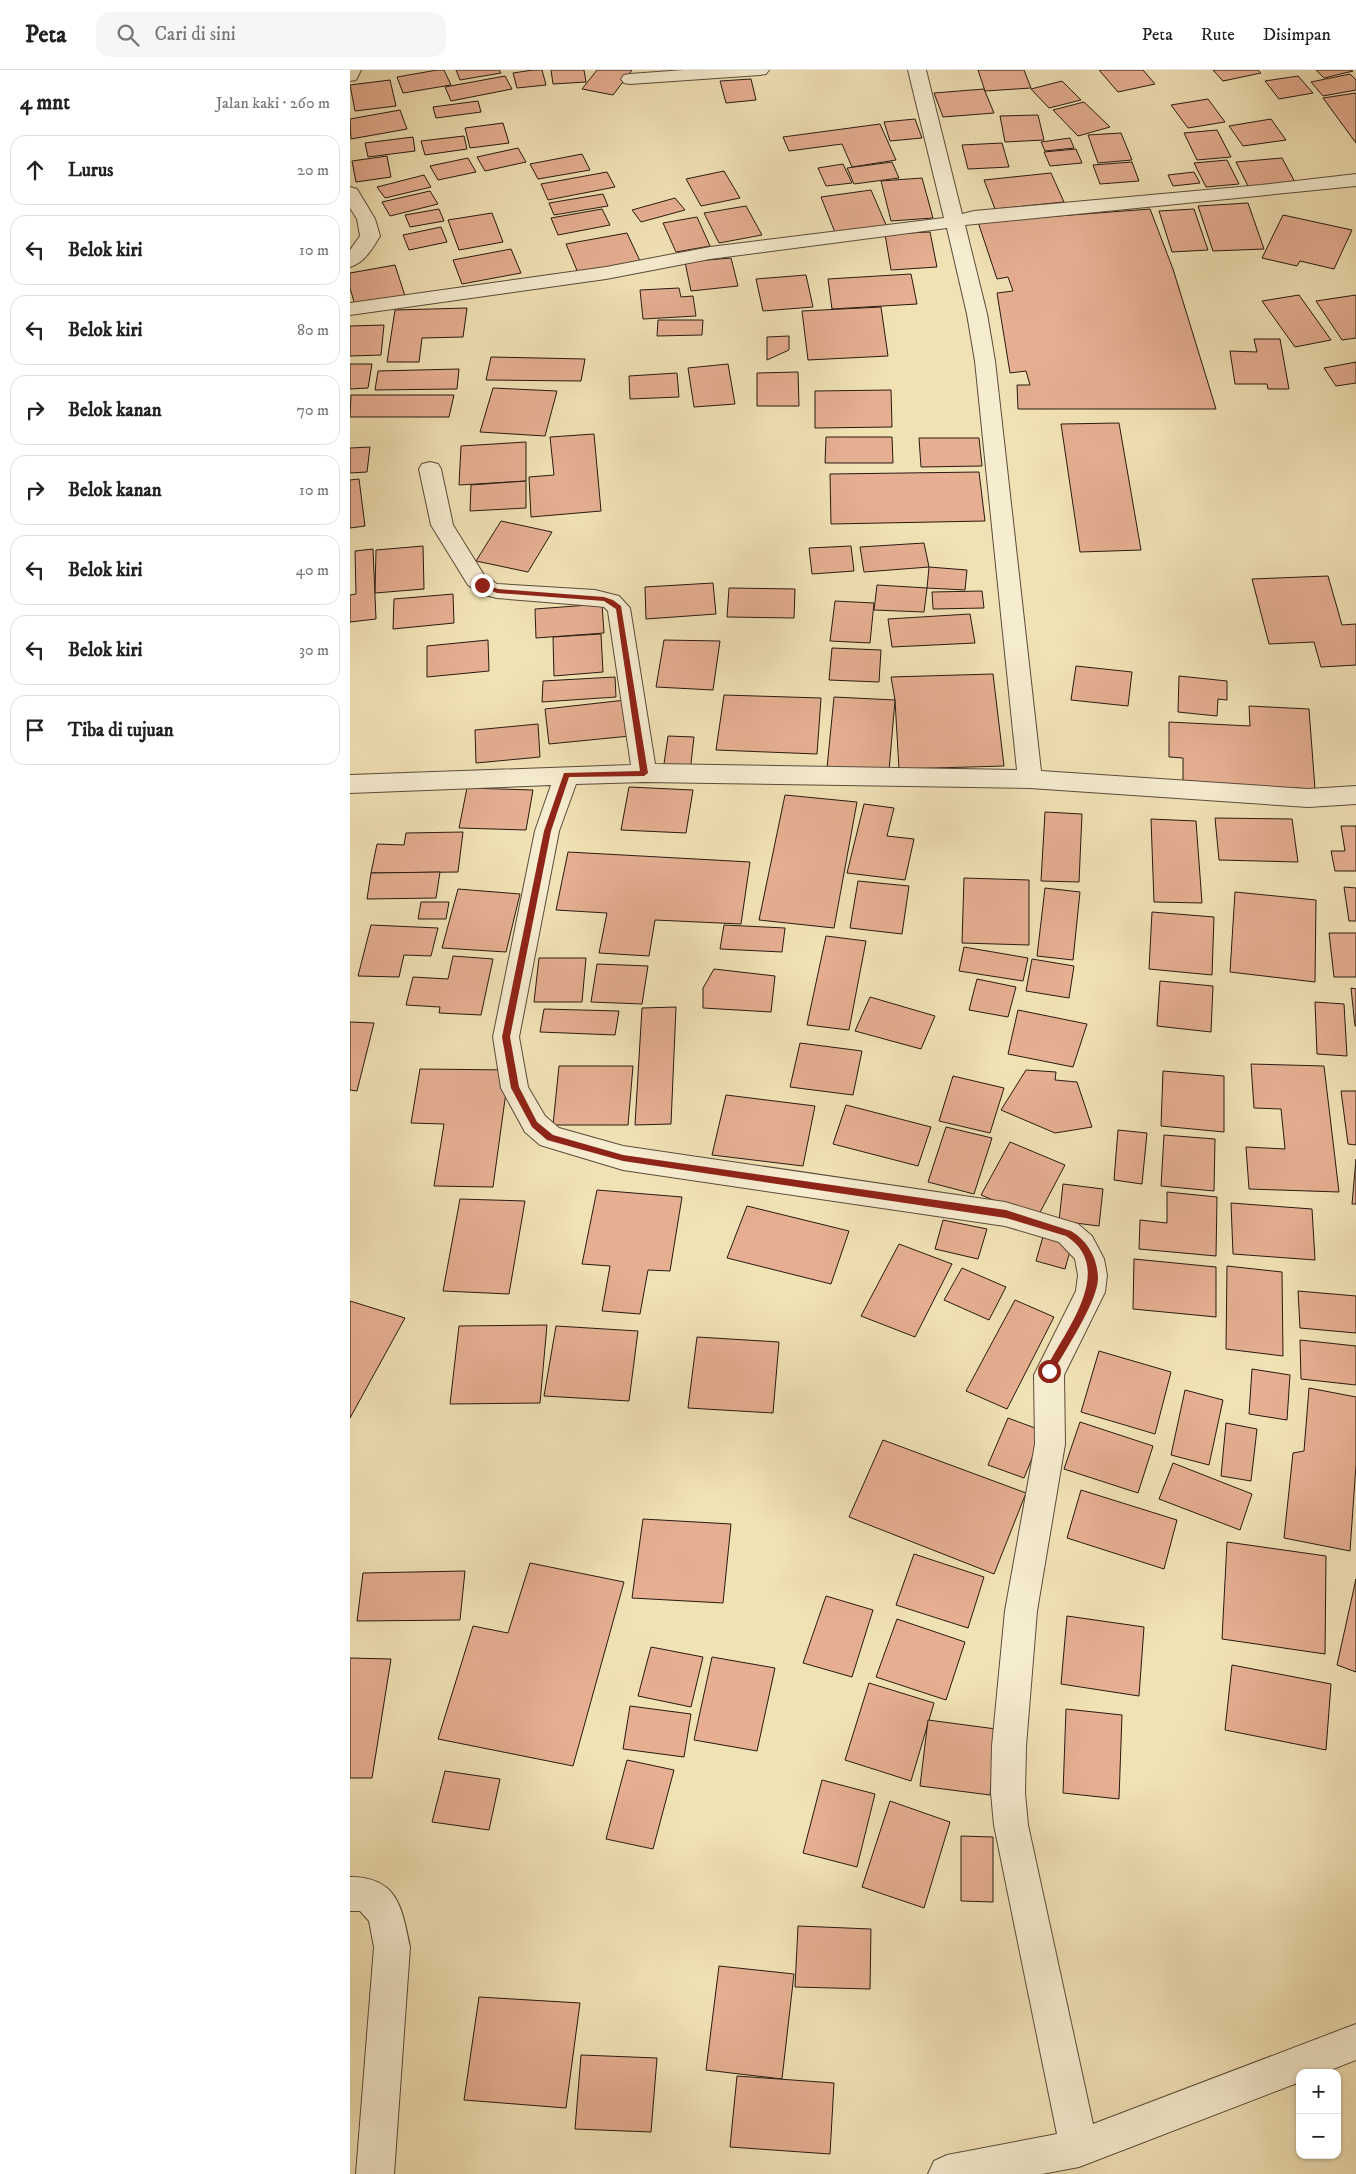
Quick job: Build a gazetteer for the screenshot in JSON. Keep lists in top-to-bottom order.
{
  "page": {
    "header": "Peta",
    "search": "Cari di sini",
    "nav": ["Peta", "Rute", "Disimpan"],
    "heading": ["4 mnt", "Jalan kaki · 260 m"],
    "list": [
      ["Lurus", "20 m"],
      ["Belok kiri", "10 m"],
      ["Belok kiri", "80 m"],
      ["Belok kanan", "70 m"],
      ["Belok kanan", "10 m"],
      ["Belok kiri", "40 m"],
      ["Belok kiri", "30 m"],
      "Tiba di tujuan"
    ],
    "map_buttons": ["+", "−"]
  }
}
